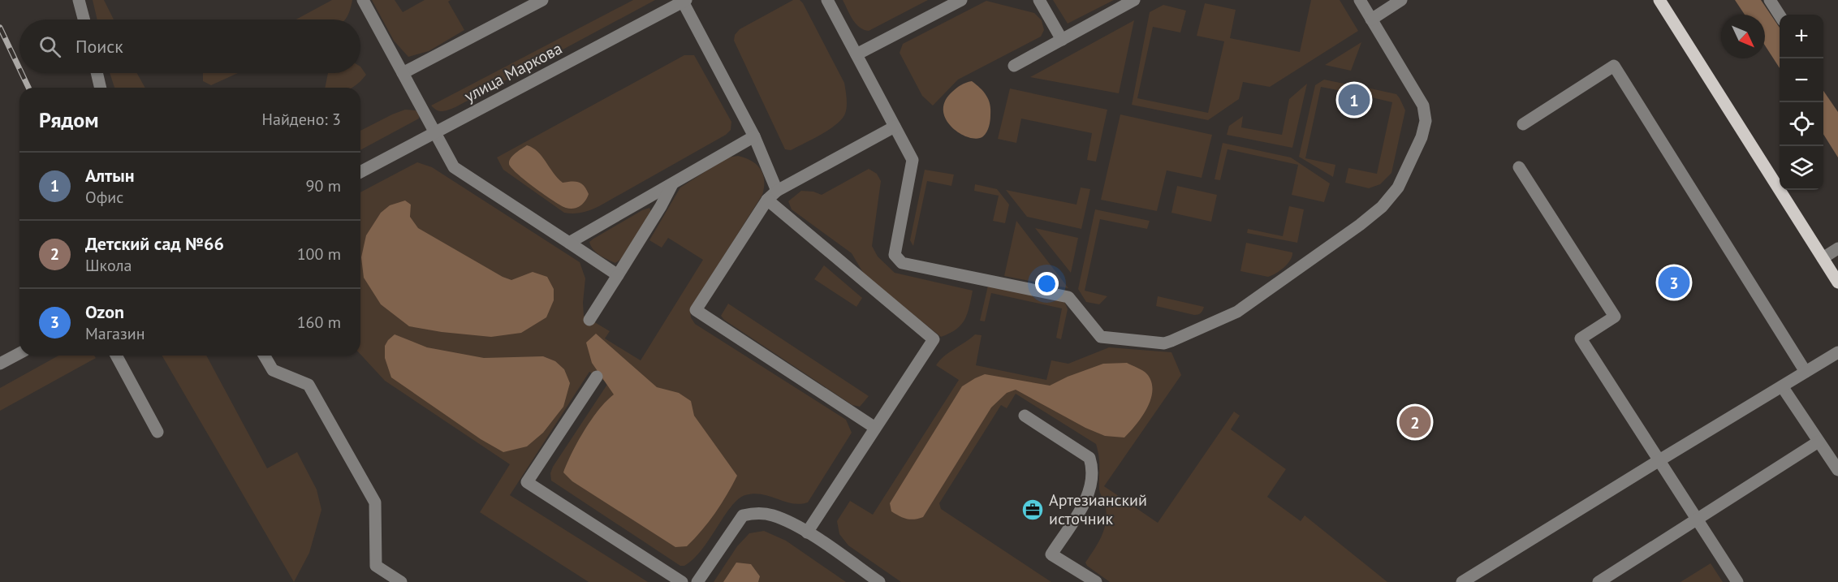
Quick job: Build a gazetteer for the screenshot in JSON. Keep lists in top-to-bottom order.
{
  "streets": {
    "street": ["улица Маркова"]
  },
  "places": {
    "office": ["Артезианский источник"]
  },
  "north": "bottom right",
  "page": {
    "map_buttons": ["+", "−"],
    "search": "Поиск",
    "pins": ["1", "3", "2"],
    "heading": ["Рядом", "Найдено: 3"],
    "list": [
      {
        "mark": "1",
        "name": "Алтын",
        "note": "Офис",
        "value": "90 m"
      },
      {
        "mark": "2",
        "name": "Детский сад №66",
        "note": "Школа",
        "value": "100 m"
      },
      {
        "mark": "3",
        "name": "Ozon",
        "note": "Магазин",
        "value": "160 m"
      }
    ]
  }
}
